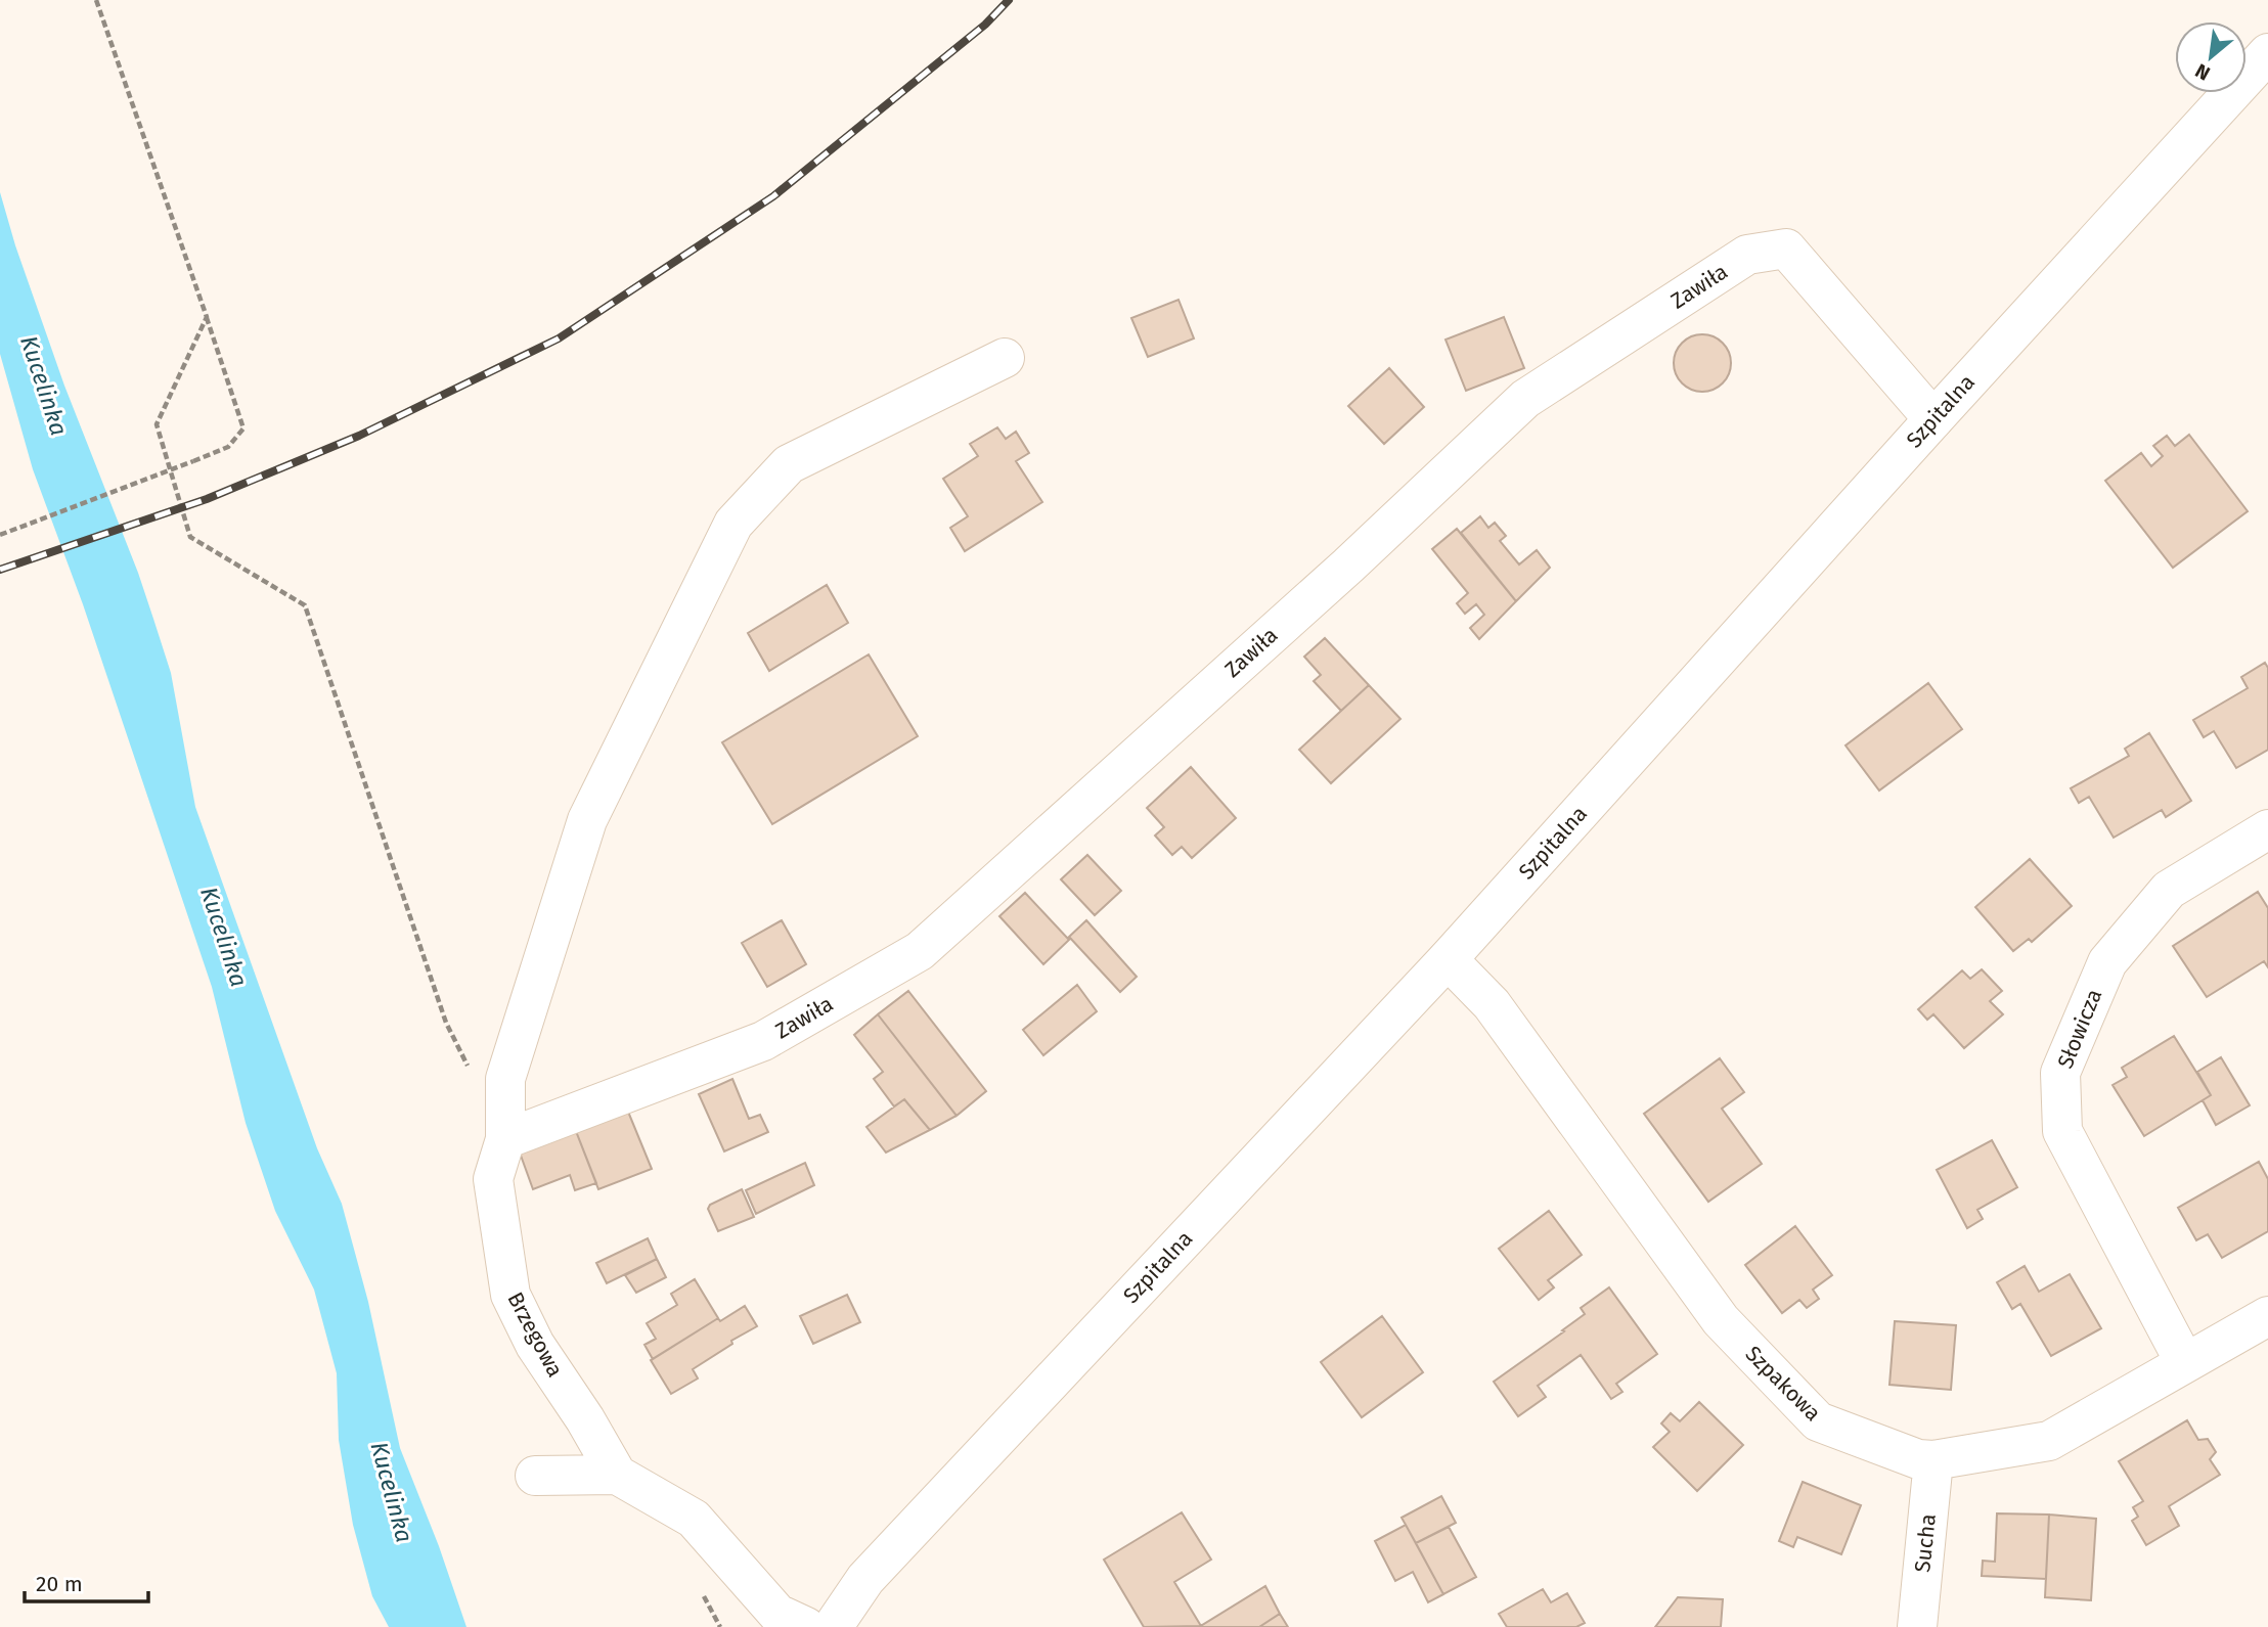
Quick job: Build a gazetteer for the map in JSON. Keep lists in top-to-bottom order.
{
  "streets": {
    "street": [
      "Zawiła",
      "Szpitalna",
      "Słowicza",
      "Brzegowa",
      "Szpakowa",
      "Sucha"
    ]
  },
  "crossings": [
    ["Zawiła", "Szpitalna"],
    ["Zawiła", "Brzegowa"],
    ["Szpitalna", "Szpakowa"],
    ["Słowicza", "Szpakowa"],
    ["Szpakowa", "Sucha"]
  ],
  "water": ["Kucelinka"],
  "scale_bar": "20 m",
  "north": "bottom left"
}
